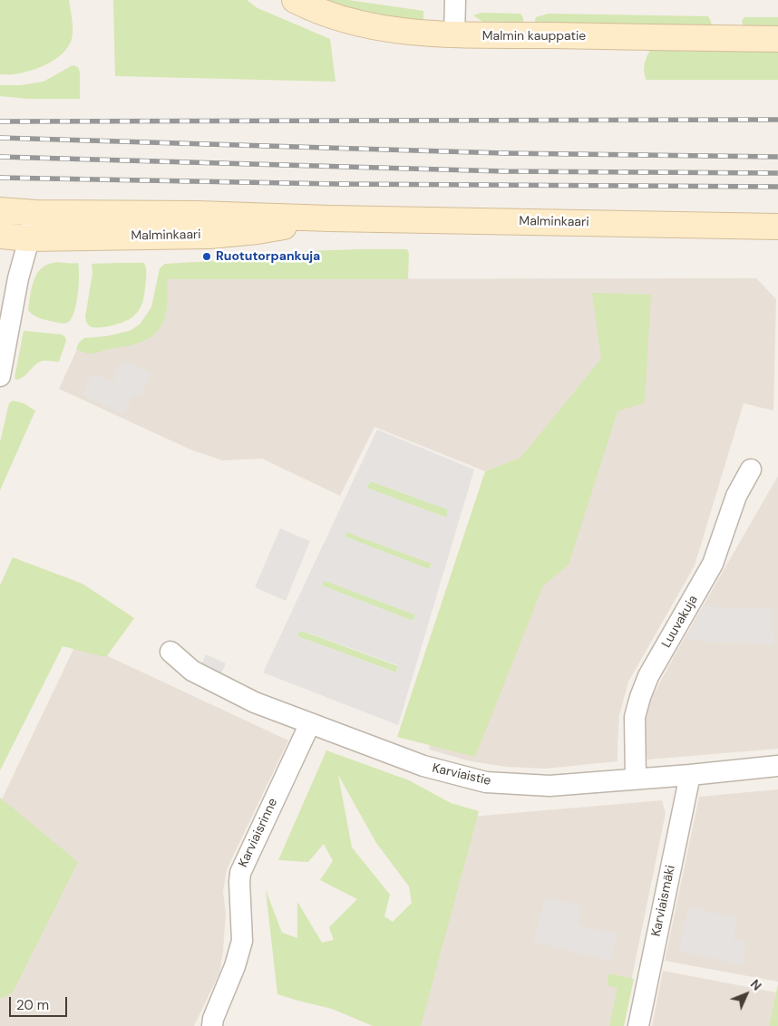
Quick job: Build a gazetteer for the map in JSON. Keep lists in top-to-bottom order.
{
  "streets": {
    "main road": ["Malmin kauppatie", "Malminkaari"],
    "street": [
      "Luuvakuja",
      "Karviaistie",
      "Karviaisrinne",
      "Karviaismäki"
    ]
  },
  "crossings": [
    ["Luuvakuja", "Karviaistie"],
    ["Karviaistie", "Karviaisrinne"],
    ["Karviaistie", "Karviaismäki"]
  ],
  "places": ["Ruotutorpankuja"],
  "scale_bar": "20 m",
  "north": "top right"
}
